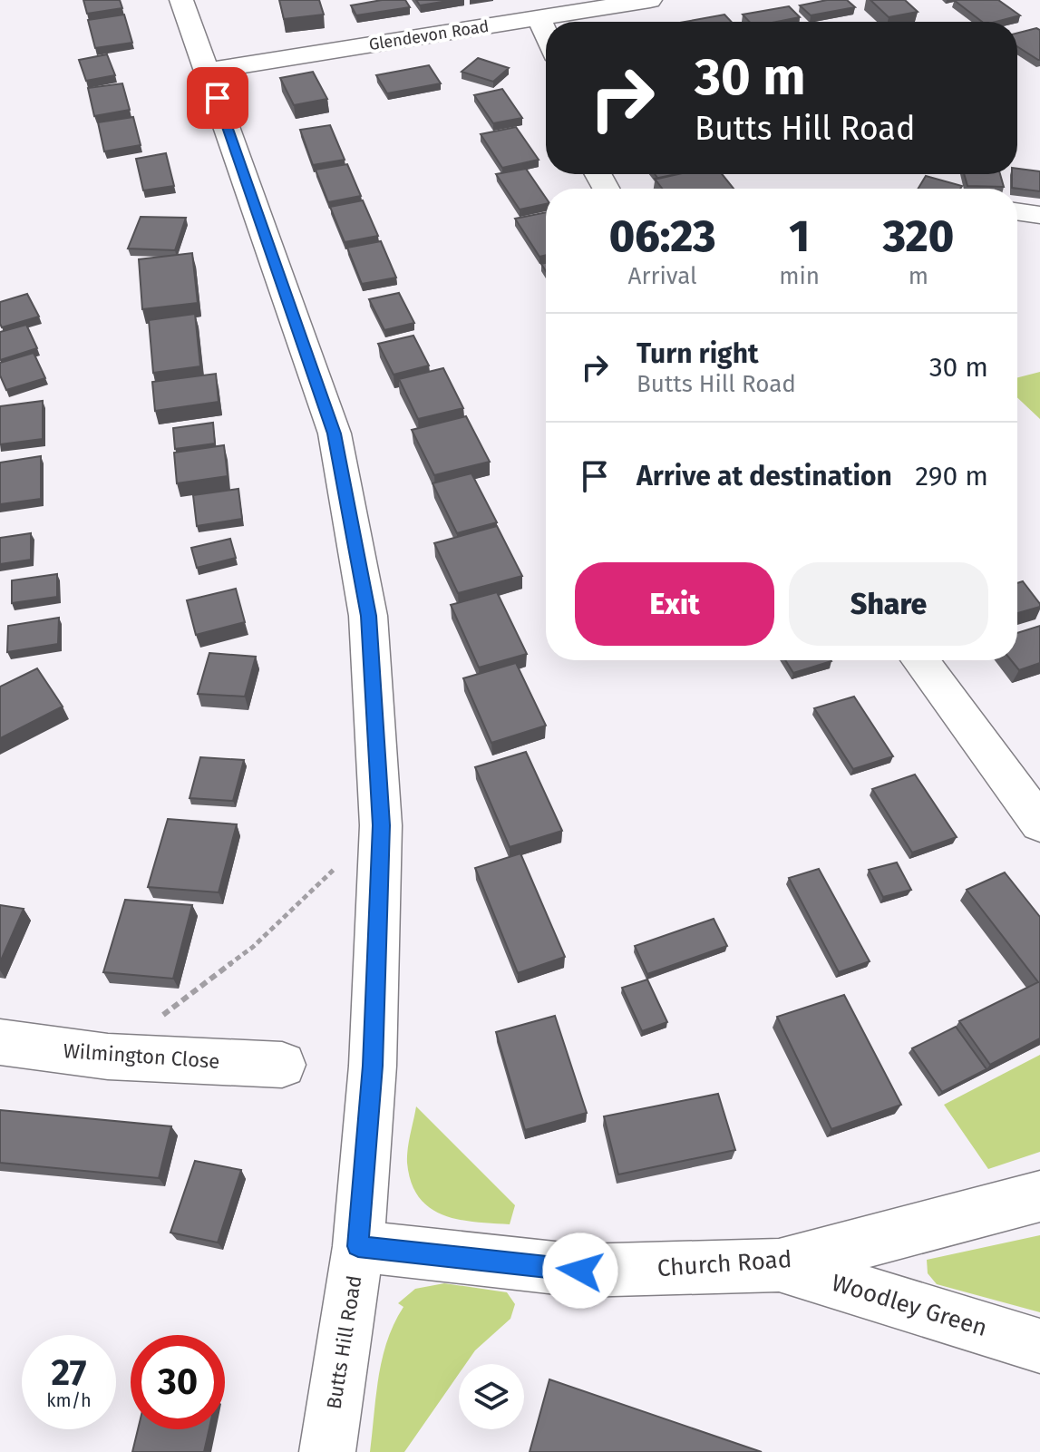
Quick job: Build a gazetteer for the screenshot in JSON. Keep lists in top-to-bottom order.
{
  "streets": {
    "street": [
      "Glendevon Road",
      "Wilmington Close",
      "Church Road",
      "Woodley Green",
      "Butts Hill Road"
    ]
  },
  "crossings": [
    ["Glendevon Road", "Butts Hill Road"],
    ["Church Road", "Woodley Green"],
    ["Church Road", "Butts Hill Road"]
  ],
  "page": {
    "turn": ["30 m", "Butts Hill Road"],
    "eta": [
      "06:23",
      "Arrival",
      "1",
      "min",
      "320",
      "m"
    ],
    "list": [
      {
        "name": "Turn right",
        "note": "Butts Hill Road",
        "value": "30 m"
      },
      {
        "name": "Arrive at destination",
        "value": "290 m"
      }
    ],
    "buttons": ["Exit", "Share"],
    "speed": "27 km/h",
    "limit": "30"
  }
}
